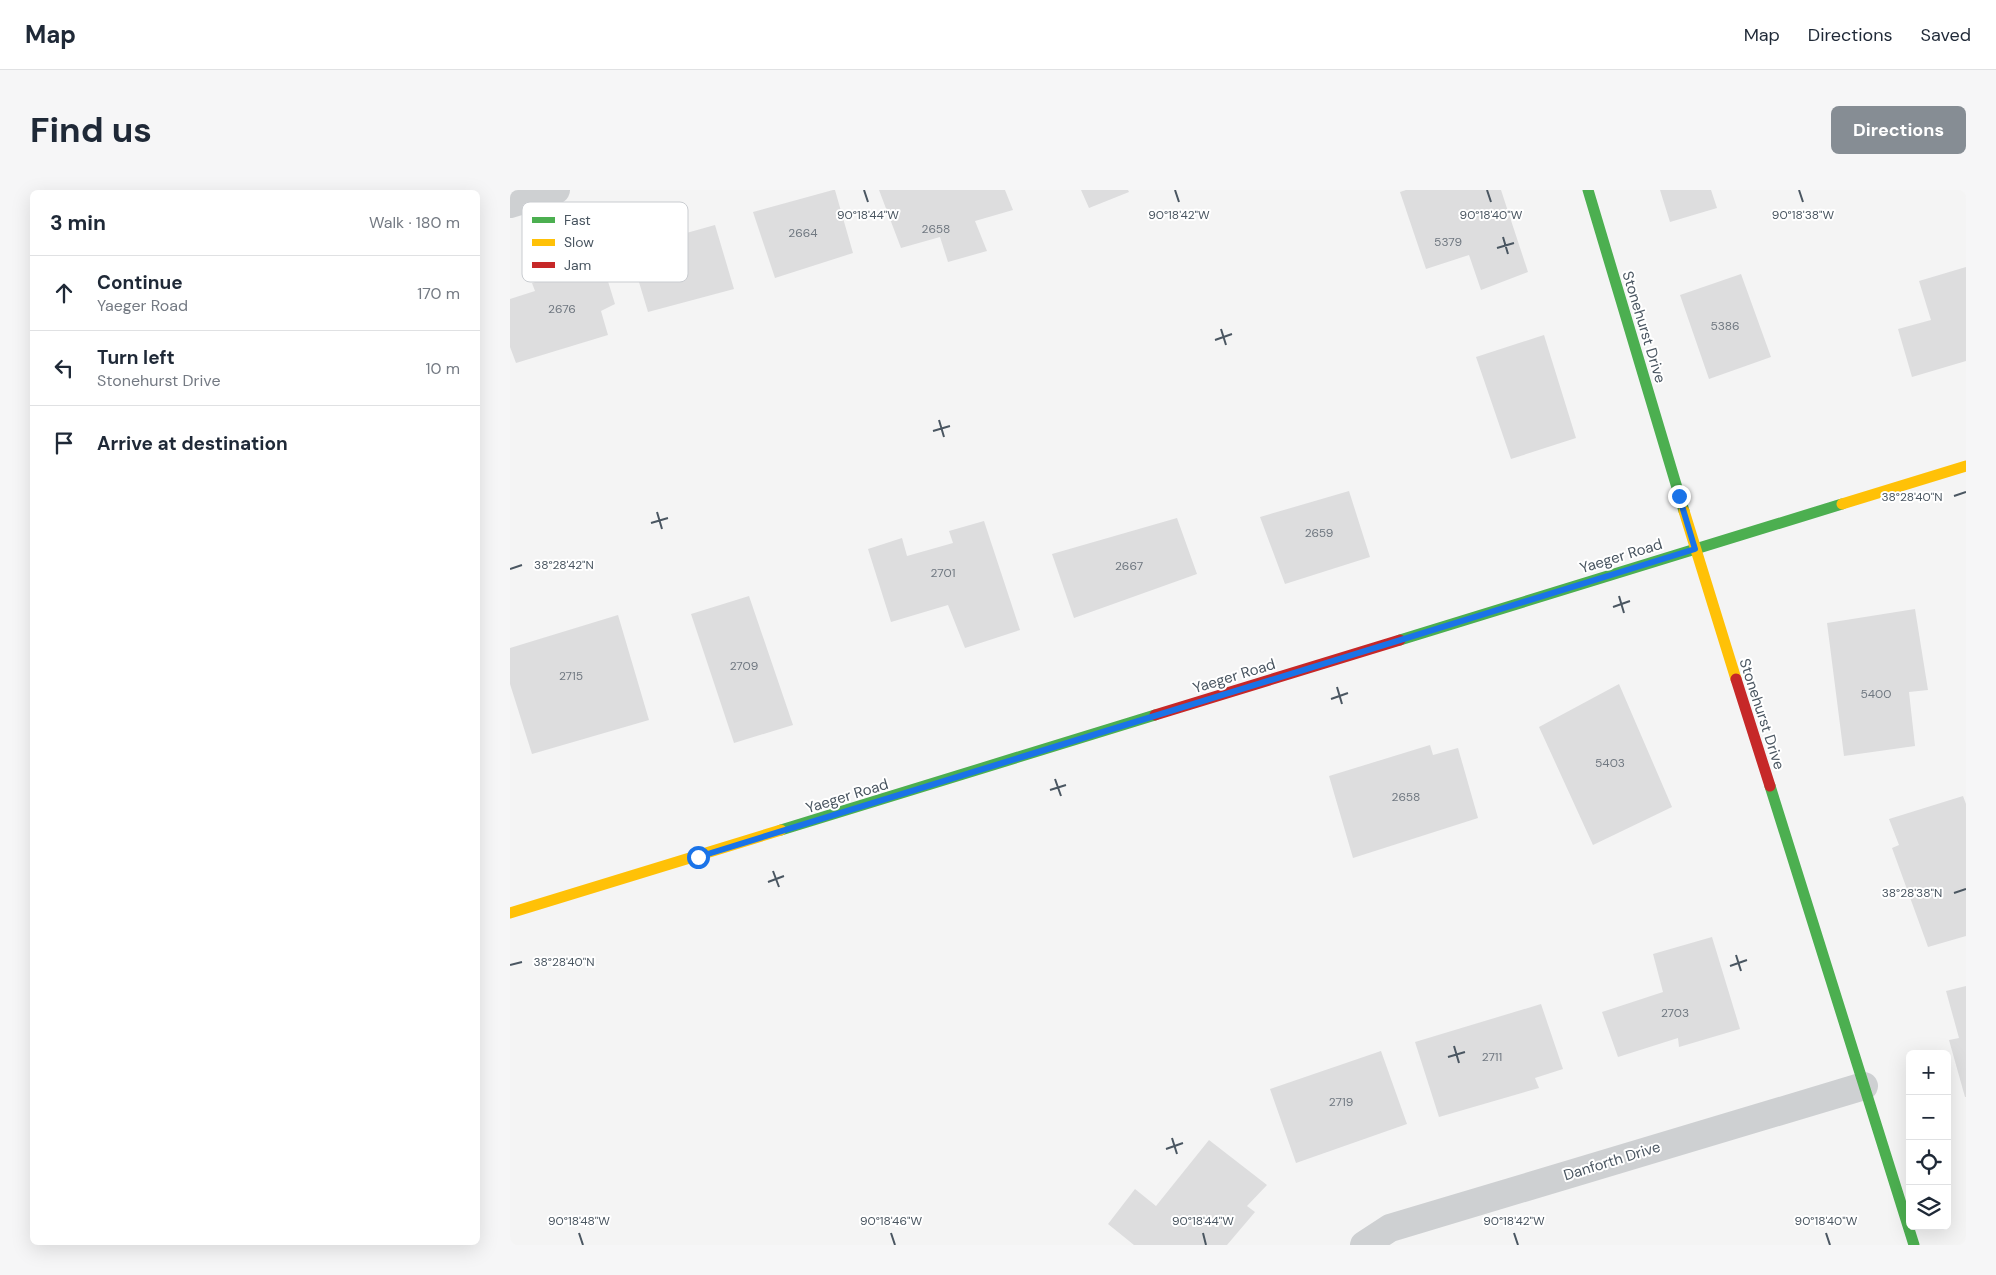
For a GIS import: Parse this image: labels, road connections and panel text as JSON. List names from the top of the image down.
{
  "streets": {
    "street": ["Stonehurst Drive", "Yaeger Road", "Danforth Drive"]
  },
  "crossings": [
    ["Stonehurst Drive", "Yaeger Road"],
    ["Stonehurst Drive", "Danforth Drive"]
  ],
  "house_numbers": [
    "2658",
    "2664",
    "5379",
    "2676",
    "5386",
    "2659",
    "2667",
    "2701",
    "2709",
    "2715",
    "5400",
    "5403",
    "2658",
    "2703",
    "2711",
    "2719"
  ],
  "legend": ["Fast", "Slow", "Jam"],
  "page": {
    "header": "Map",
    "nav": ["Map", "Directions", "Saved"],
    "buttons": "Directions",
    "title": "Find us",
    "heading": ["3 min", "Walk · 180 m"],
    "list": [
      ["Continue", "Yaeger Road", "170 m"],
      ["Turn left", "Stonehurst Drive", "10 m"],
      "Arrive at destination"
    ],
    "map_buttons": ["+", "−"]
  },
  "coordinates": [
    "90°18'44\"W",
    "90°18'42\"W",
    "90°18'40\"W",
    "90°18'38\"W",
    "38°28'40\"N",
    "38°28'42\"N",
    "38°28'38\"N",
    "90°18'48\"W",
    "90°18'46\"W"
  ]
}
